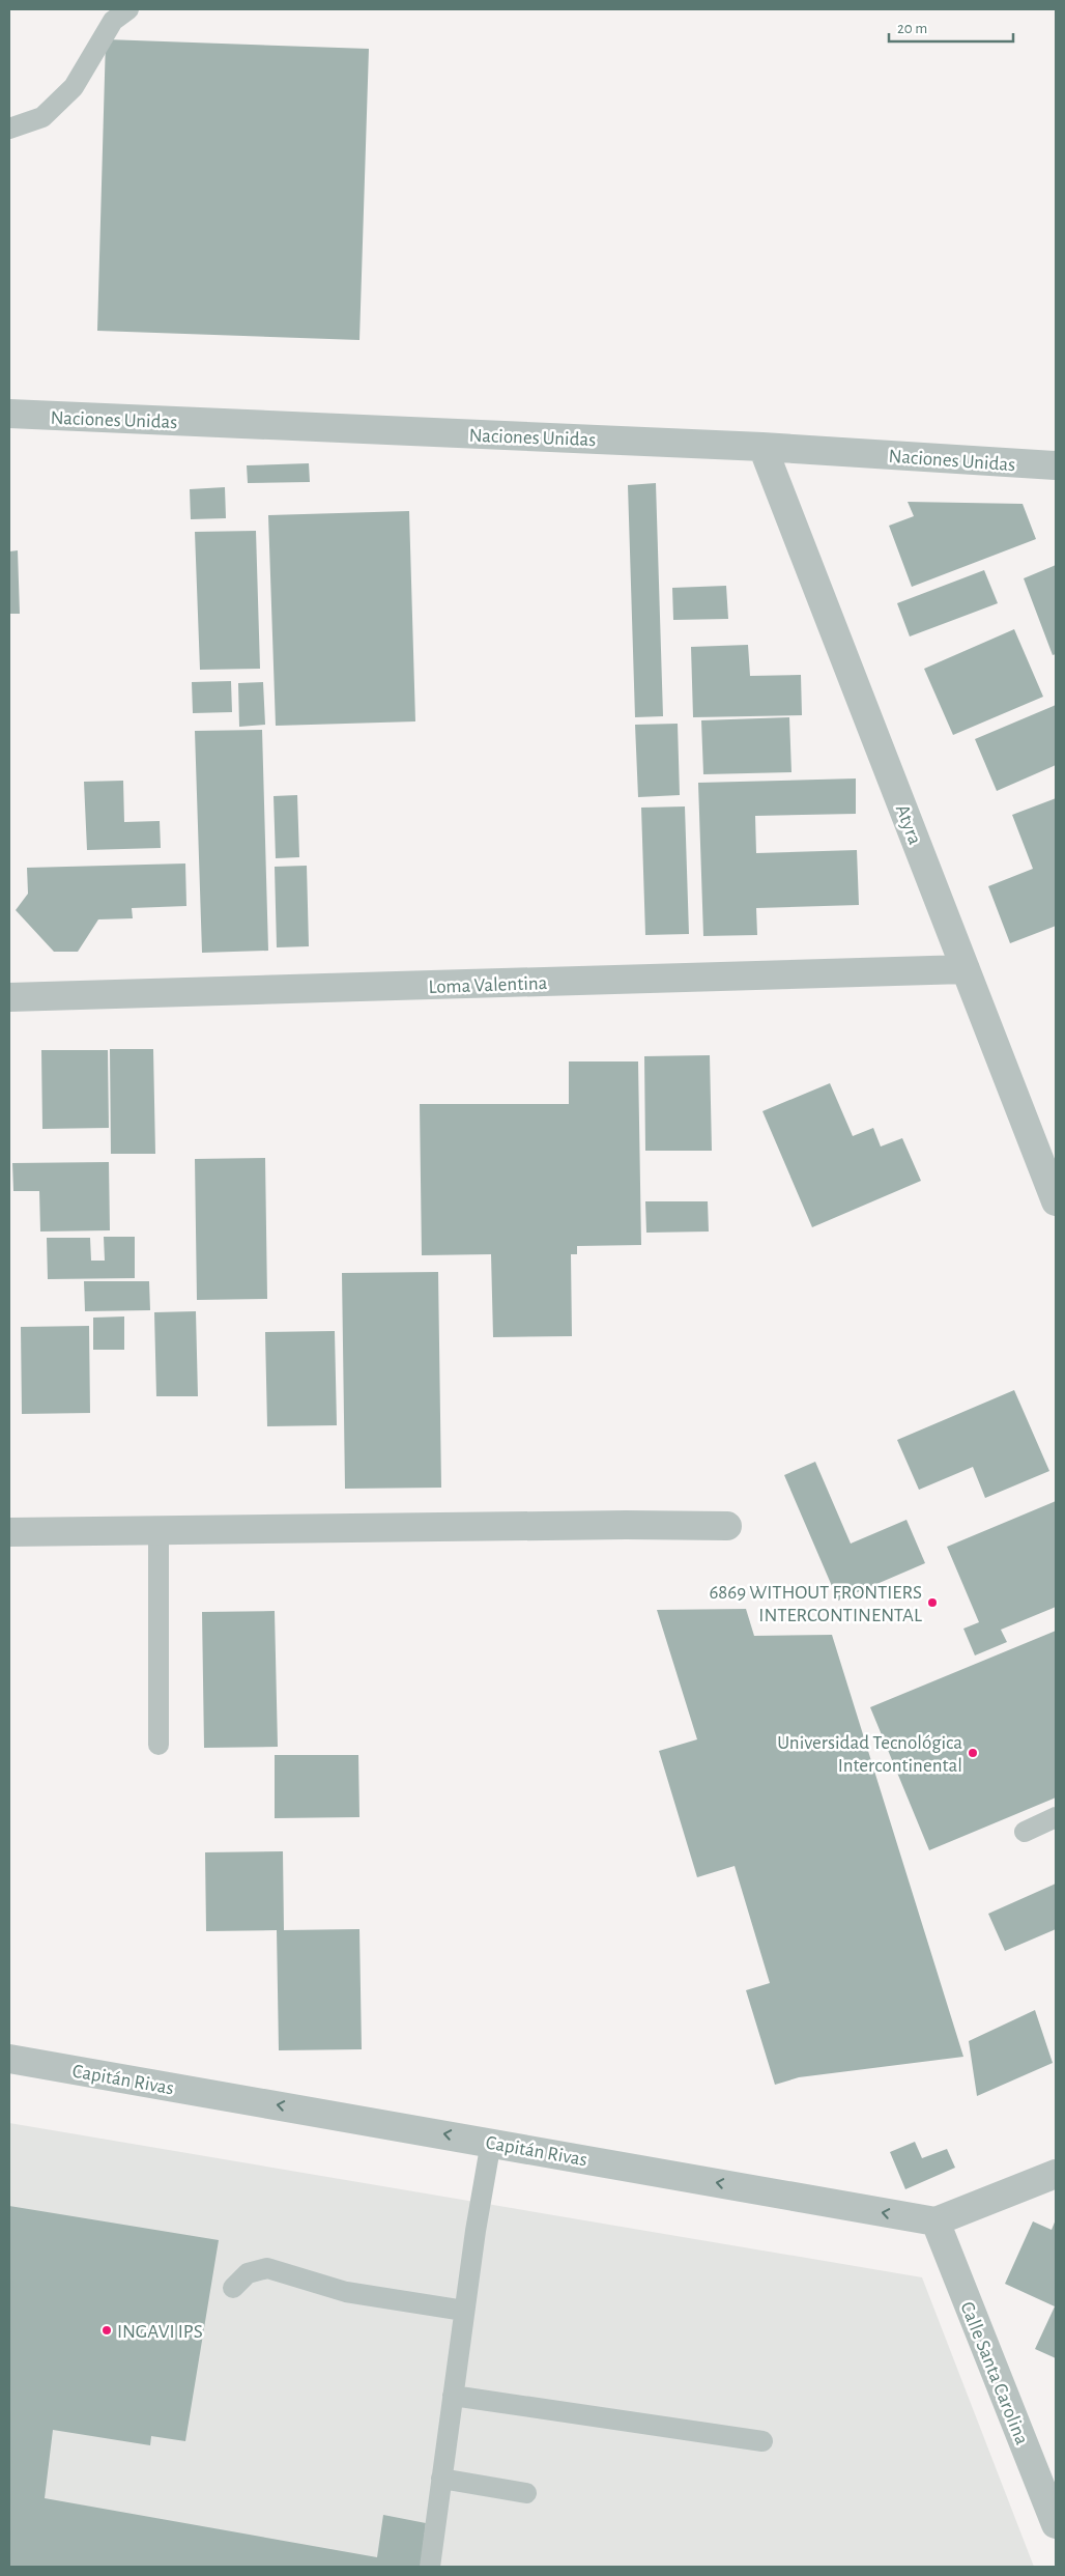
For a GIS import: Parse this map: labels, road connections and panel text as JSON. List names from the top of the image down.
{
  "streets": {
    "street": [
      "Naciones Unidas",
      "Atyra",
      "Loma Valentina",
      "Capitán Rivas",
      "Calle Santa Carolina"
    ]
  },
  "crossings": [
    ["Naciones Unidas", "Atyra"],
    ["Atyra", "Loma Valentina"],
    ["Capitán Rivas", "Calle Santa Carolina"]
  ],
  "one_way": ["Capitán Rivas"],
  "places": ["6869 WITHOUT FRONTIERS INTERCONTINENTAL", "Universidad Tecnológica Intercontinental", "INGAVI IPS"],
  "scale_bar": "20 m"
}
